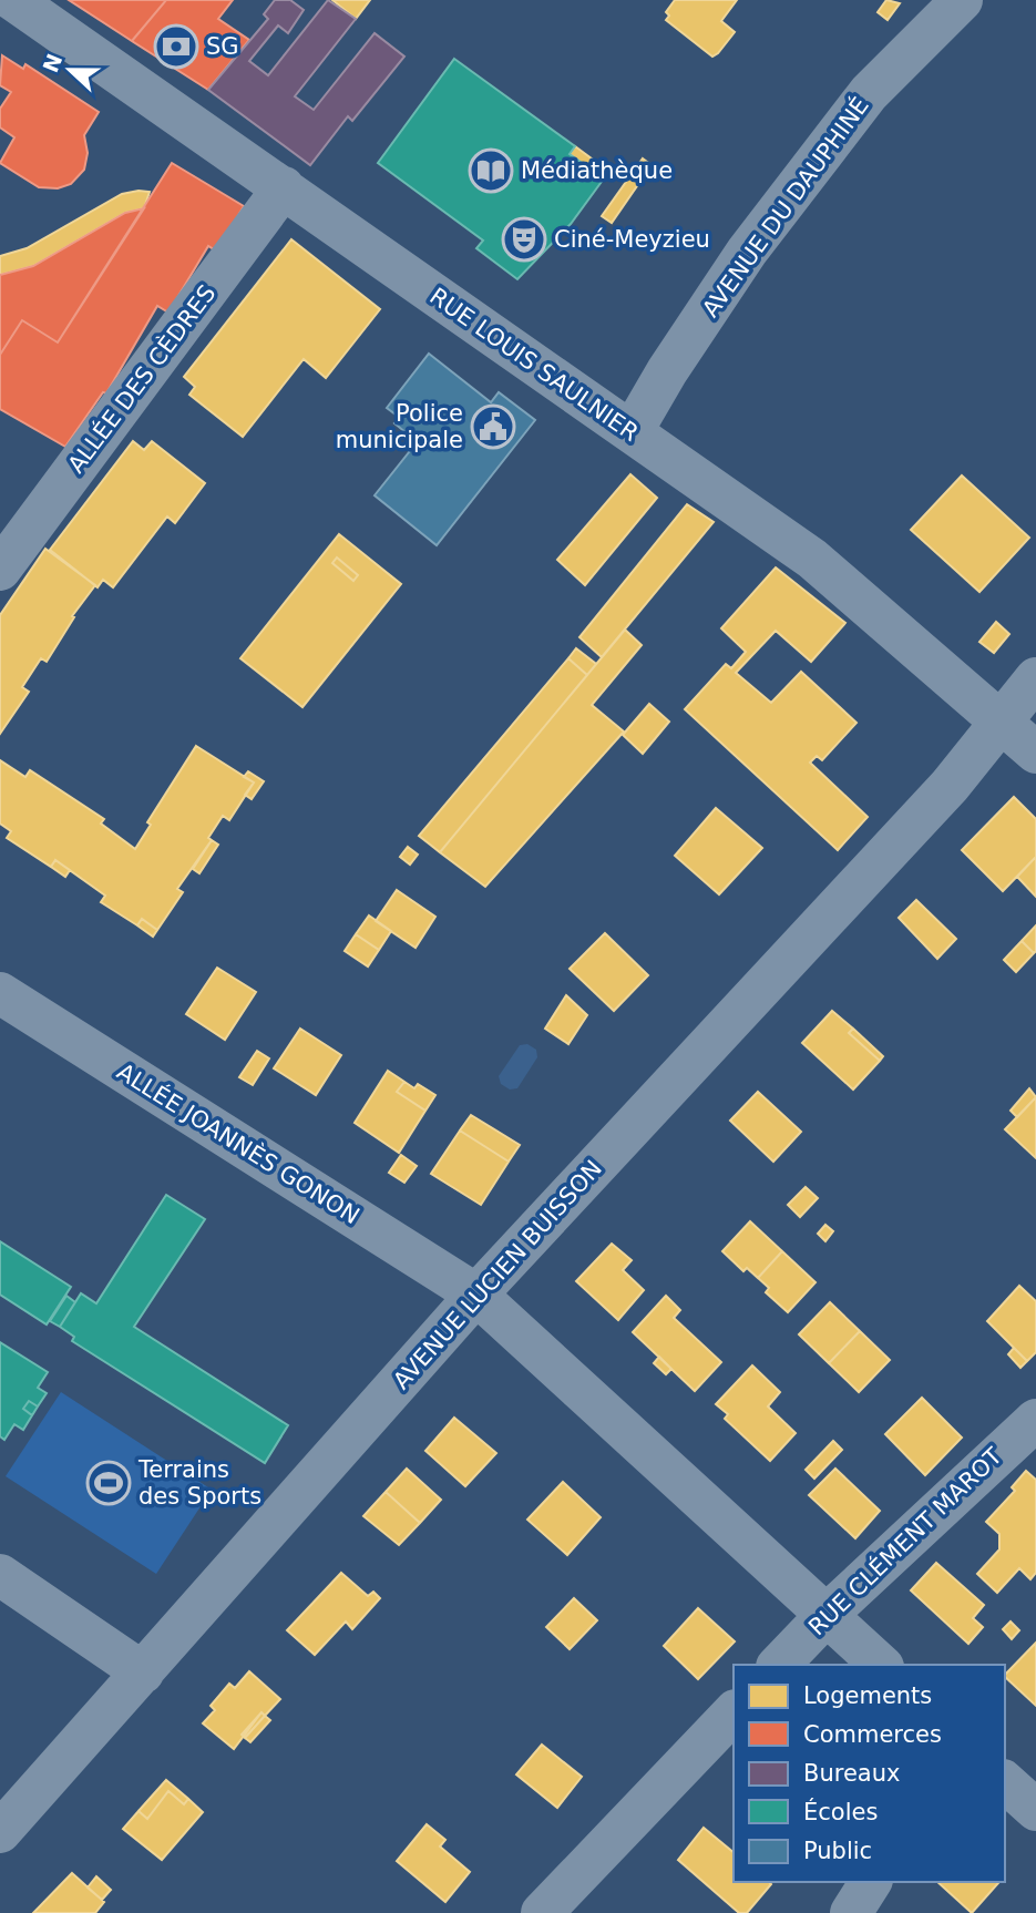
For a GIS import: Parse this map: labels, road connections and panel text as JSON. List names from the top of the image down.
{
  "streets": {
    "street": [
      "AVENUE DU DAUPHINÉ",
      "RUE LOUIS SAULNIER",
      "ALLÉE DES CÈDRES",
      "ALLÉE JOANNÈS GONON",
      "AVENUE LUCIEN BUISSON",
      "RUE CLÉMENT MAROT"
    ]
  },
  "crossings": [
    ["AVENUE DU DAUPHINÉ", "RUE LOUIS SAULNIER"],
    ["RUE LOUIS SAULNIER", "ALLÉE DES CÈDRES"],
    ["RUE LOUIS SAULNIER", "AVENUE LUCIEN BUISSON"],
    ["ALLÉE JOANNÈS GONON", "AVENUE LUCIEN BUISSON"],
    ["ALLÉE JOANNÈS GONON", "RUE CLÉMENT MAROT"]
  ],
  "places": {
    "bank": ["SG"],
    "library": ["Médiathèque"],
    "theatre": ["Ciné-Meyzieu"],
    "public building": ["Police municipale"],
    "sports": ["Terrains des Sports"]
  },
  "legend": [
    "Logements",
    "Commerces",
    "Bureaux",
    "Écoles",
    "Public"
  ],
  "north": "left"
}
